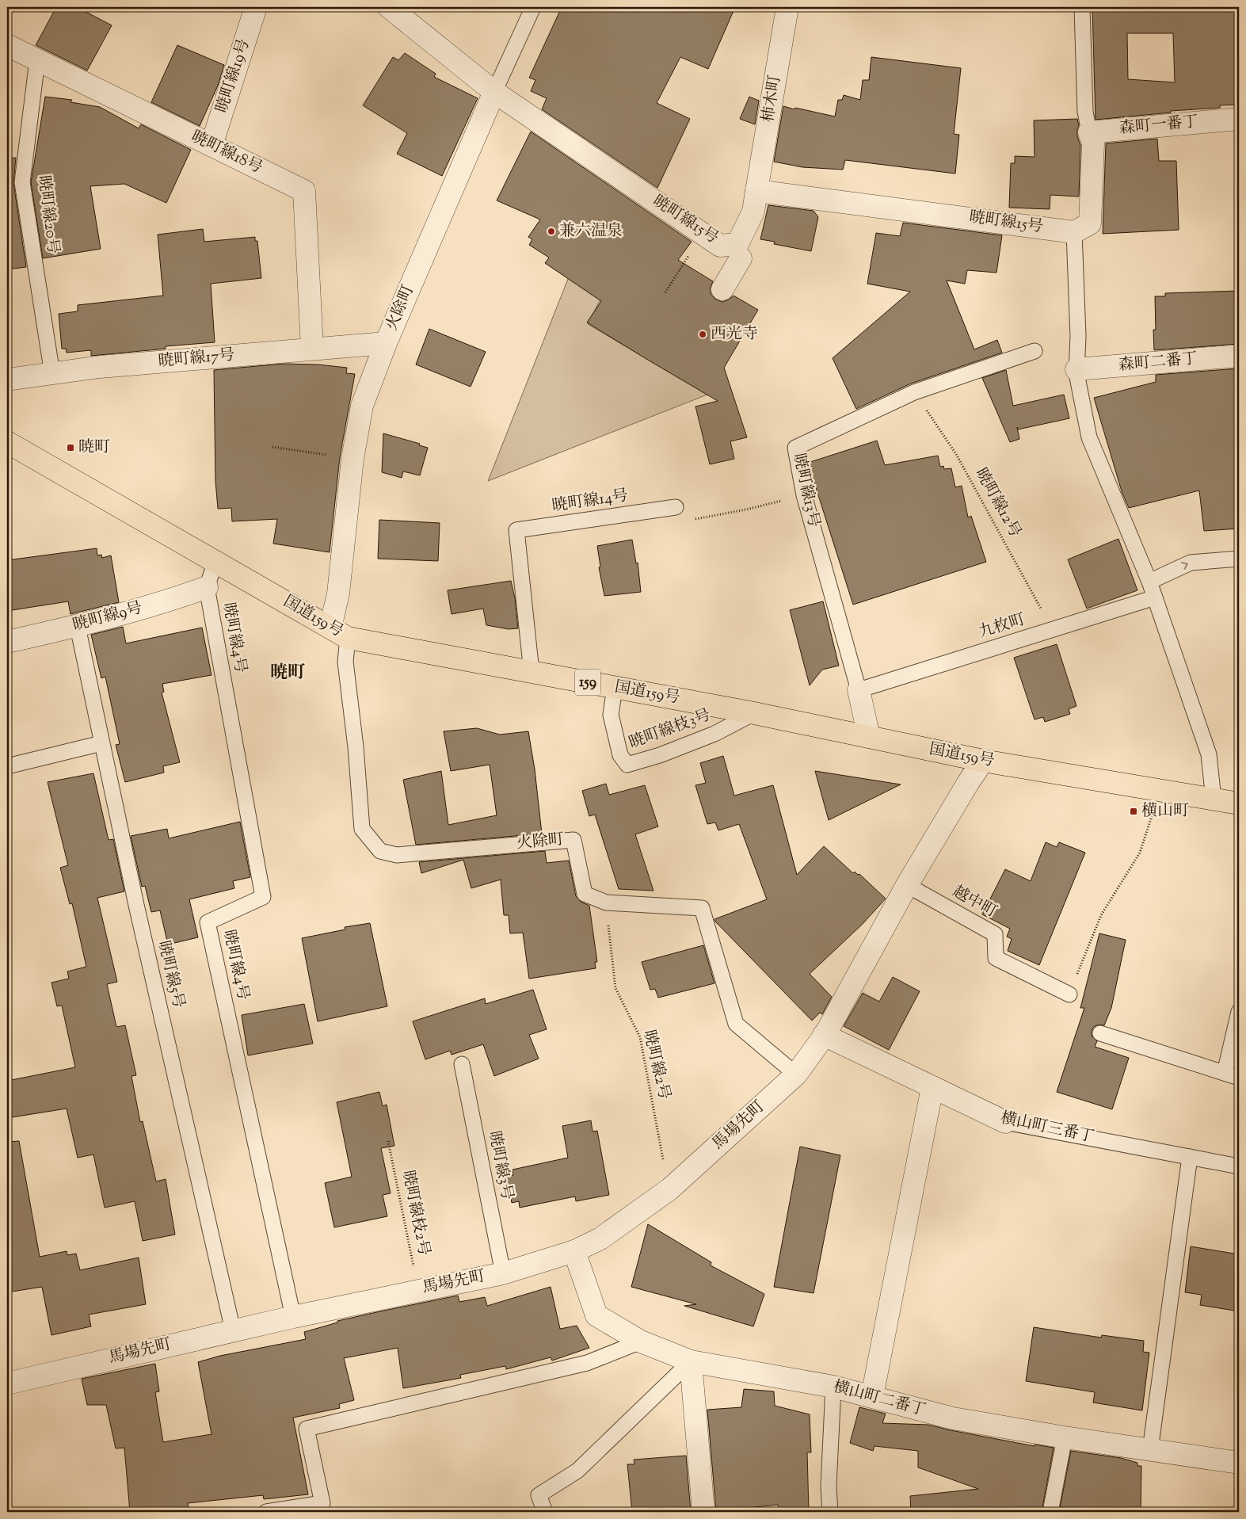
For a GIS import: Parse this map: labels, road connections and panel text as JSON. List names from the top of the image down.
{
  "streets": {
    "highway": ["国道159号", "159"],
    "street": [
      "暁町線19号",
      "柿木町",
      "森町一番丁",
      "暁町線18号",
      "暁町線15号",
      "火除町",
      "暁町線17号",
      "森町二番丁",
      "暁町線13号",
      "暁町線9号",
      "馬場先町",
      "横山町三番丁",
      "横山町二番丁"
    ],
    "lane": [
      "暁町線20号",
      "暁町線14号",
      "九枚町",
      "暁町線4号",
      "暁町線枝3号",
      "越中町",
      "暁町線5号",
      "暁町線3号"
    ],
    "path": ["暁町線12号", "暁町線2号", "暁町線枝2号"]
  },
  "crossings": [
    ["暁町線19号", "暁町線18号"],
    ["柿木町", "暁町線15号"],
    ["暁町線18号", "暁町線20号"],
    ["暁町線18号", "暁町線17号"],
    ["暁町線20号", "暁町線17号"],
    ["暁町線15号", "火除町"],
    ["火除町", "暁町線17号"],
    ["火除町", "国道159号"],
    ["火除町", "暁町線2号"],
    ["火除町", "馬場先町"],
    ["暁町線13号", "暁町線12号"],
    ["暁町線13号", "国道159号"],
    ["暁町線13号", "九枚町"],
    ["暁町線14号", "国道159号"],
    ["暁町線12号", "九枚町"],
    ["暁町線9号", "暁町線4号"],
    ["暁町線9号", "暁町線5号"],
    ["国道159号", "暁町線4号"],
    ["国道159号", "暁町線枝3号"],
    ["国道159号", "馬場先町"],
    ["暁町線4号", "馬場先町"],
    ["越中町", "馬場先町"],
    ["暁町線5号", "馬場先町"],
    ["暁町線2号", "馬場先町"],
    ["馬場先町", "横山町三番丁"],
    ["馬場先町", "暁町線3号"],
    ["馬場先町", "暁町線枝2号"],
    ["馬場先町", "横山町二番丁"]
  ],
  "districts": ["暁町"],
  "places": {
    "other": ["兼六温泉", "西光寺"],
    "transit": ["暁町", "横山町"]
  }
}
